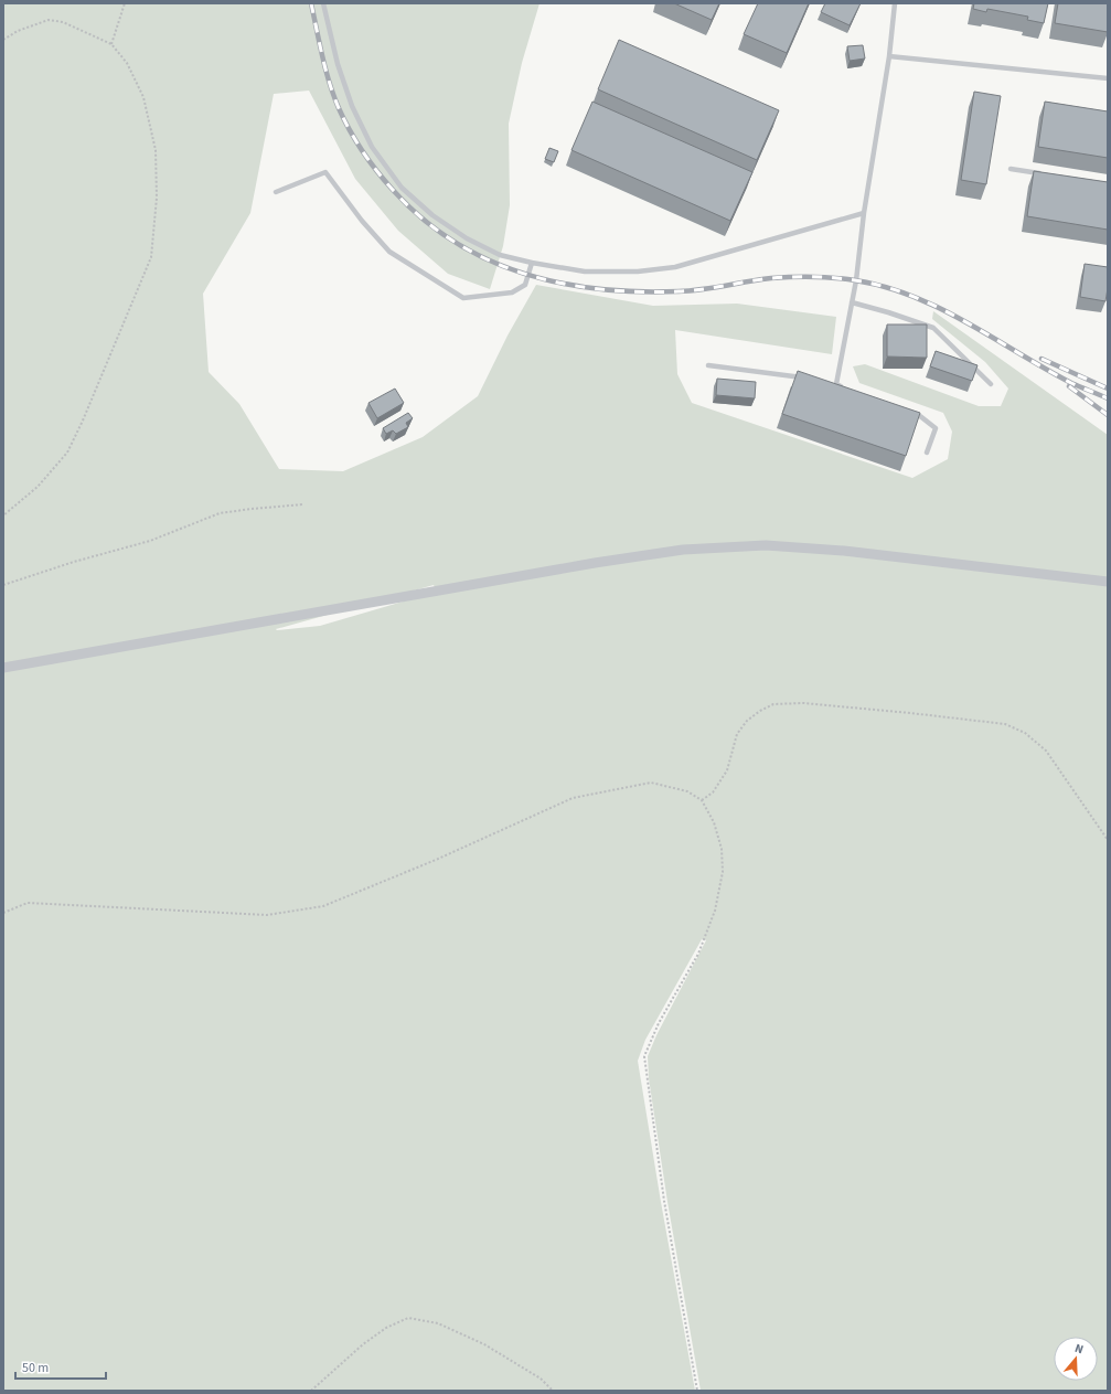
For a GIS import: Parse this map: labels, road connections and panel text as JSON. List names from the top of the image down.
{
  "scale_bar": "50 m",
  "north": "top"
}
